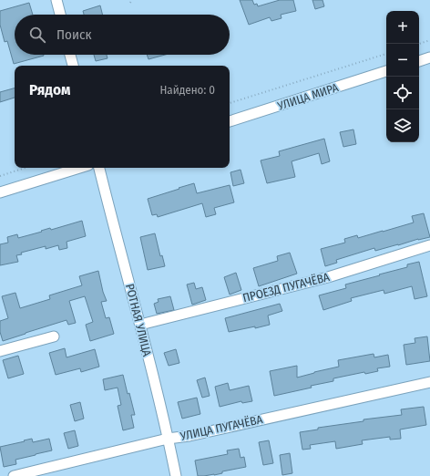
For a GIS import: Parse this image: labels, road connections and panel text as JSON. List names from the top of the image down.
{
  "streets": {
    "street": [
      "УЛИЦА МИРА",
      "ПРОЕЗД ПУГАЧЁВА",
      "РОТНАЯ УЛИЦА",
      "УЛИЦА ПУГАЧЁВА"
    ]
  },
  "crossings": [
    ["ПРОЕЗД ПУГАЧЁВА", "РОТНАЯ УЛИЦА"],
    ["РОТНАЯ УЛИЦА", "УЛИЦА ПУГАЧЁВА"]
  ],
  "page": {
    "map_buttons": ["+", "−"],
    "search": "Поиск",
    "heading": ["Рядом", "Найдено: 0"]
  }
}
